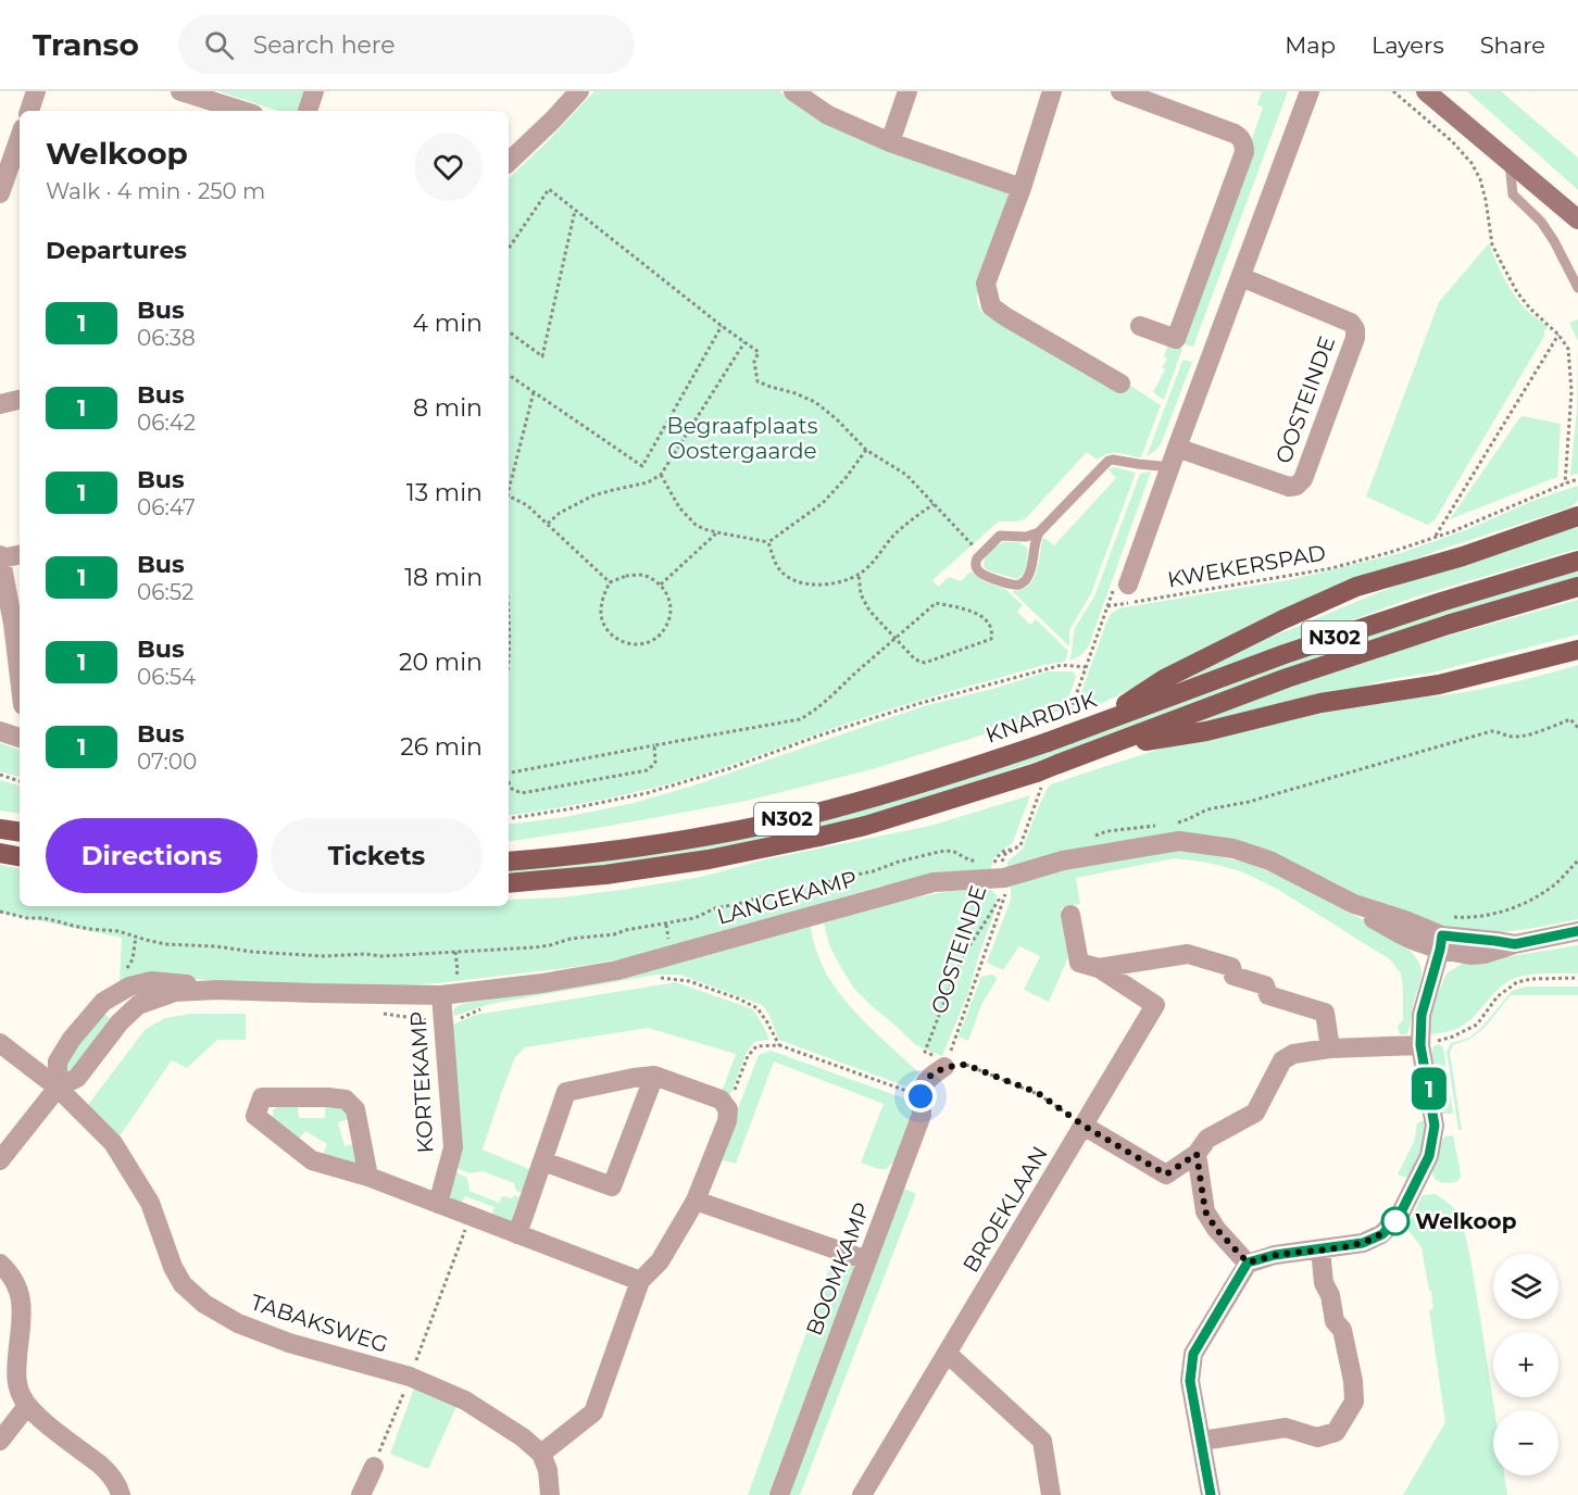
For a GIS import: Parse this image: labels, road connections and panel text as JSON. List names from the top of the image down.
{
  "streets": {
    "main road": ["N302", "KNARDIJK"],
    "street": [
      "OOSTEINDE",
      "LANGEKAMP",
      "KORTEKAMP",
      "BROEKLAAN",
      "BOOMKAMP",
      "TABAKSWEG"
    ],
    "path": ["KWEKERSPAD"]
  },
  "crossings": [
    ["OOSTEINDE", "LANGEKAMP"],
    ["OOSTEINDE", "BOOMKAMP"],
    ["LANGEKAMP", "KORTEKAMP"],
    ["LANGEKAMP", "TABAKSWEG"]
  ],
  "parks": ["Begraafplaats Oostergaarde"],
  "places": ["Welkoop"],
  "lines": ["bus line 1"],
  "page": {
    "header": "Transo",
    "search": "Search here",
    "nav": ["Map", "Layers", "Share"],
    "on_map": "1",
    "heading": [
      ["Welkoop", "Walk · 4 min · 250 m"],
      "Departures"
    ],
    "list": [
      {
        "mark": "1",
        "name": "Bus",
        "note": "06:38",
        "value": "4 min"
      },
      {
        "mark": "1",
        "name": "Bus",
        "note": "06:42",
        "value": "8 min"
      },
      {
        "mark": "1",
        "name": "Bus",
        "note": "06:47",
        "value": "13 min"
      },
      {
        "mark": "1",
        "name": "Bus",
        "note": "06:52",
        "value": "18 min"
      },
      {
        "mark": "1",
        "name": "Bus",
        "note": "06:54",
        "value": "20 min"
      },
      {
        "mark": "1",
        "name": "Bus",
        "note": "07:00",
        "value": "26 min"
      }
    ],
    "buttons": ["Directions", "Tickets"],
    "map_buttons": ["+", "−"]
  }
}
